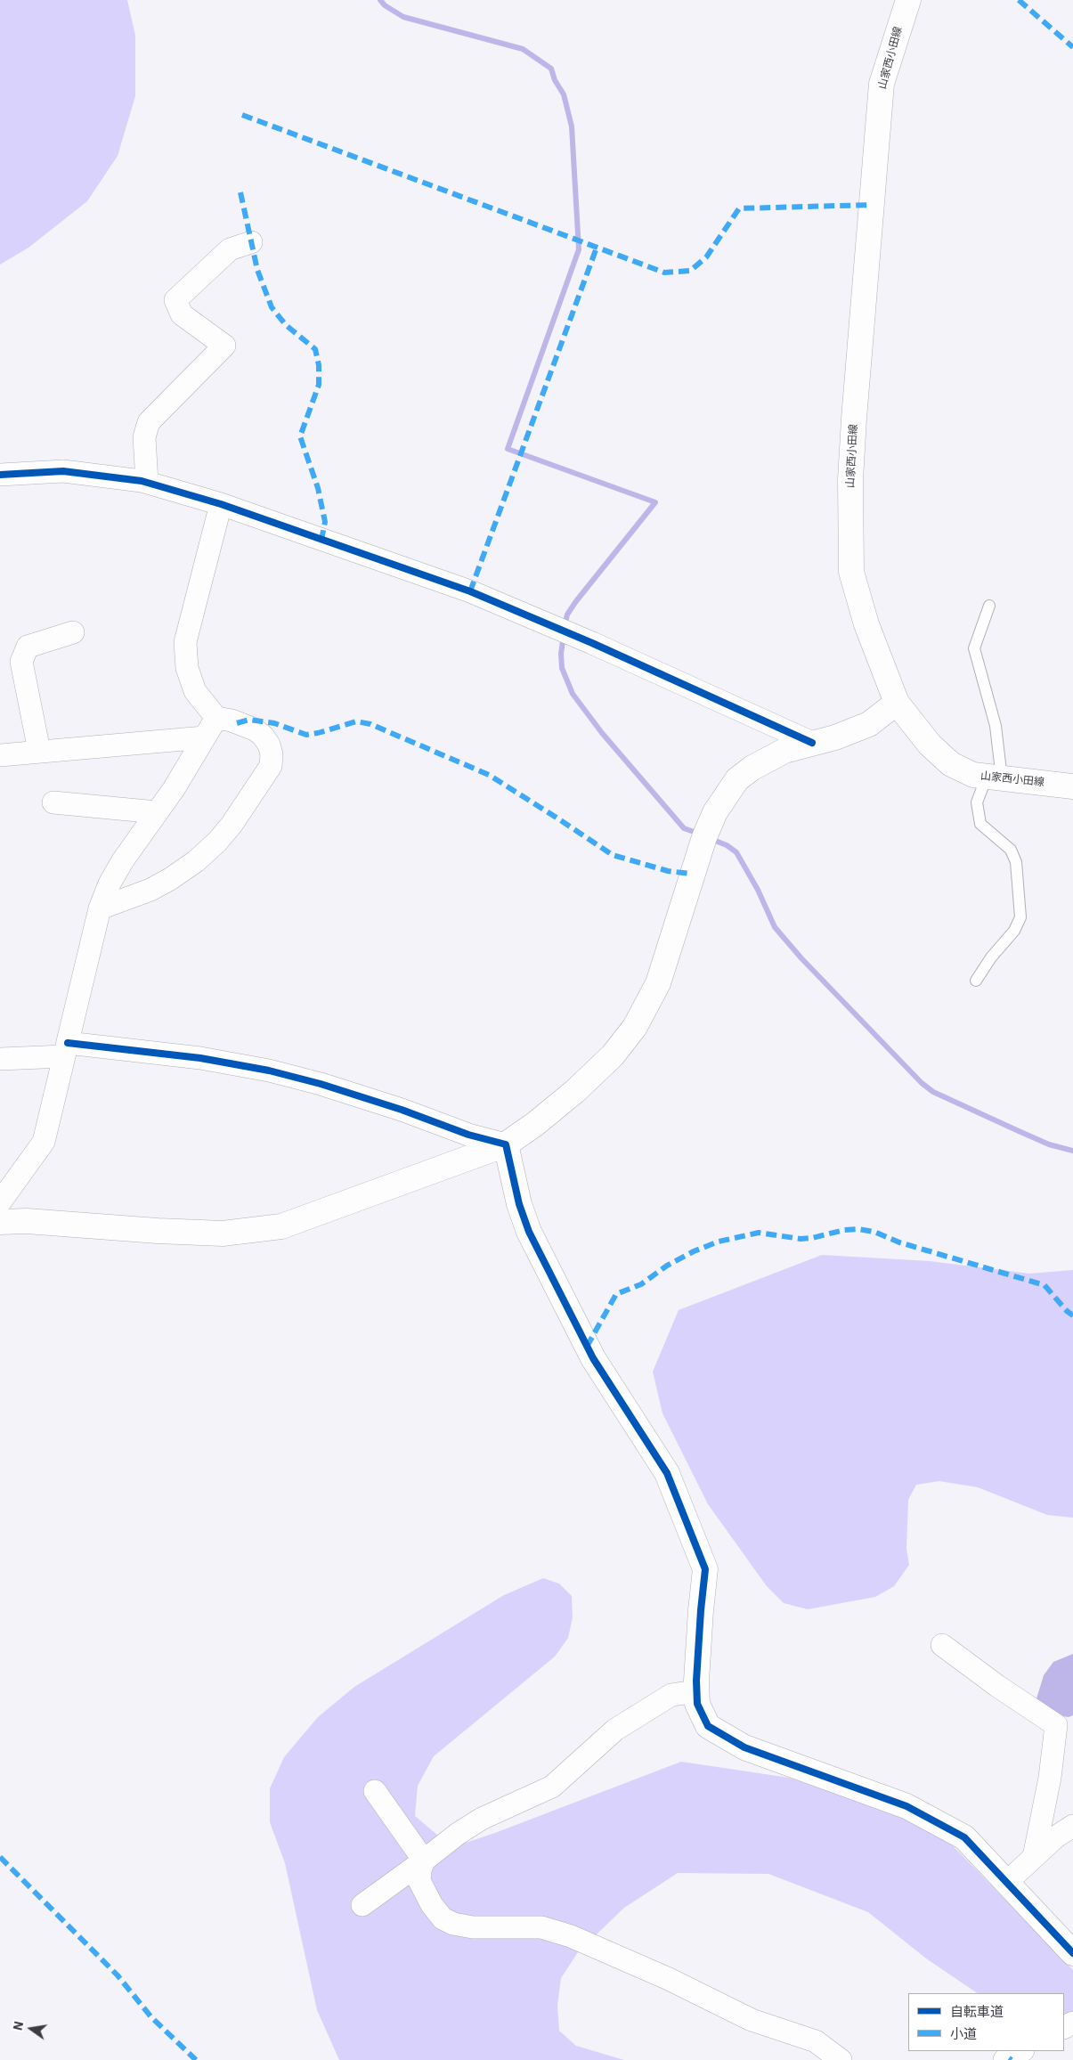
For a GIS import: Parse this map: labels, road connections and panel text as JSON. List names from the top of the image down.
{
  "streets": {
    "street": ["山家西小田線"]
  },
  "legend": ["自転車道", "小道"],
  "north": "left"
}
